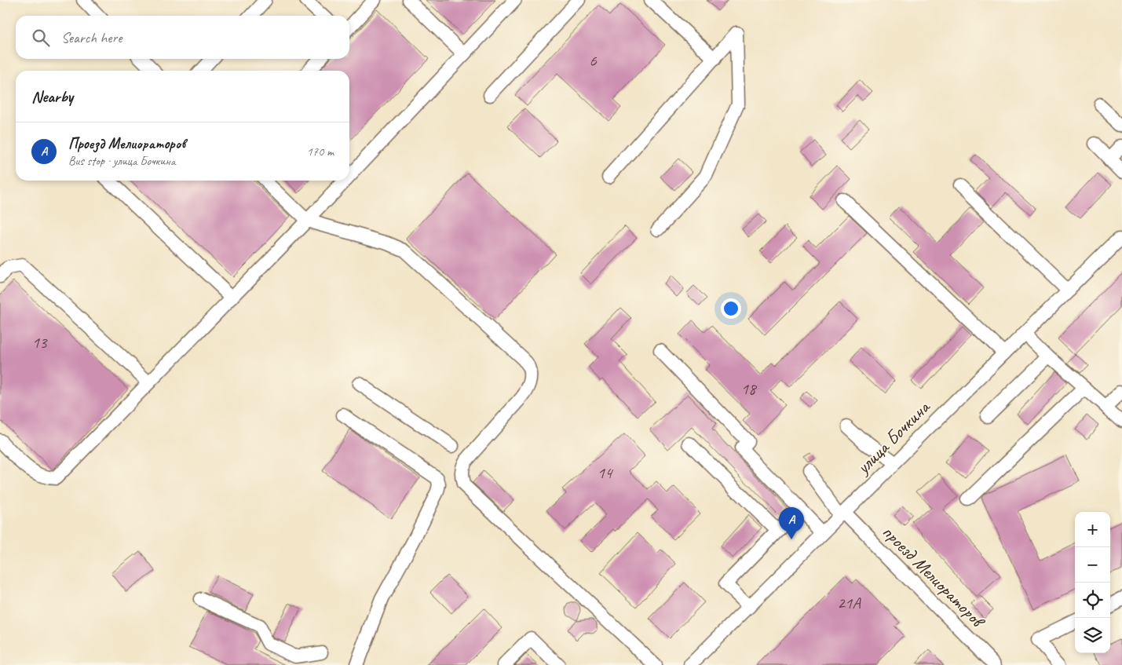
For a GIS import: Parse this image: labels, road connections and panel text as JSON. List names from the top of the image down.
{
  "streets": {
    "street": ["улица Бочкина", "проезд Мелиораторов"]
  },
  "crossings": [
    ["улица Бочкина", "проезд Мелиораторов"]
  ],
  "house_numbers": [
    "6",
    "13",
    "18",
    "14",
    "21А"
  ],
  "page": {
    "search": "Search here",
    "heading": "Nearby",
    "list": [
      {
        "mark": "A",
        "name": "Проезд Мелиораторов",
        "note": "Bus stop · улица Бочкина",
        "value": "170 m"
      }
    ],
    "pins": "A",
    "map_buttons": ["+", "−"]
  }
}
